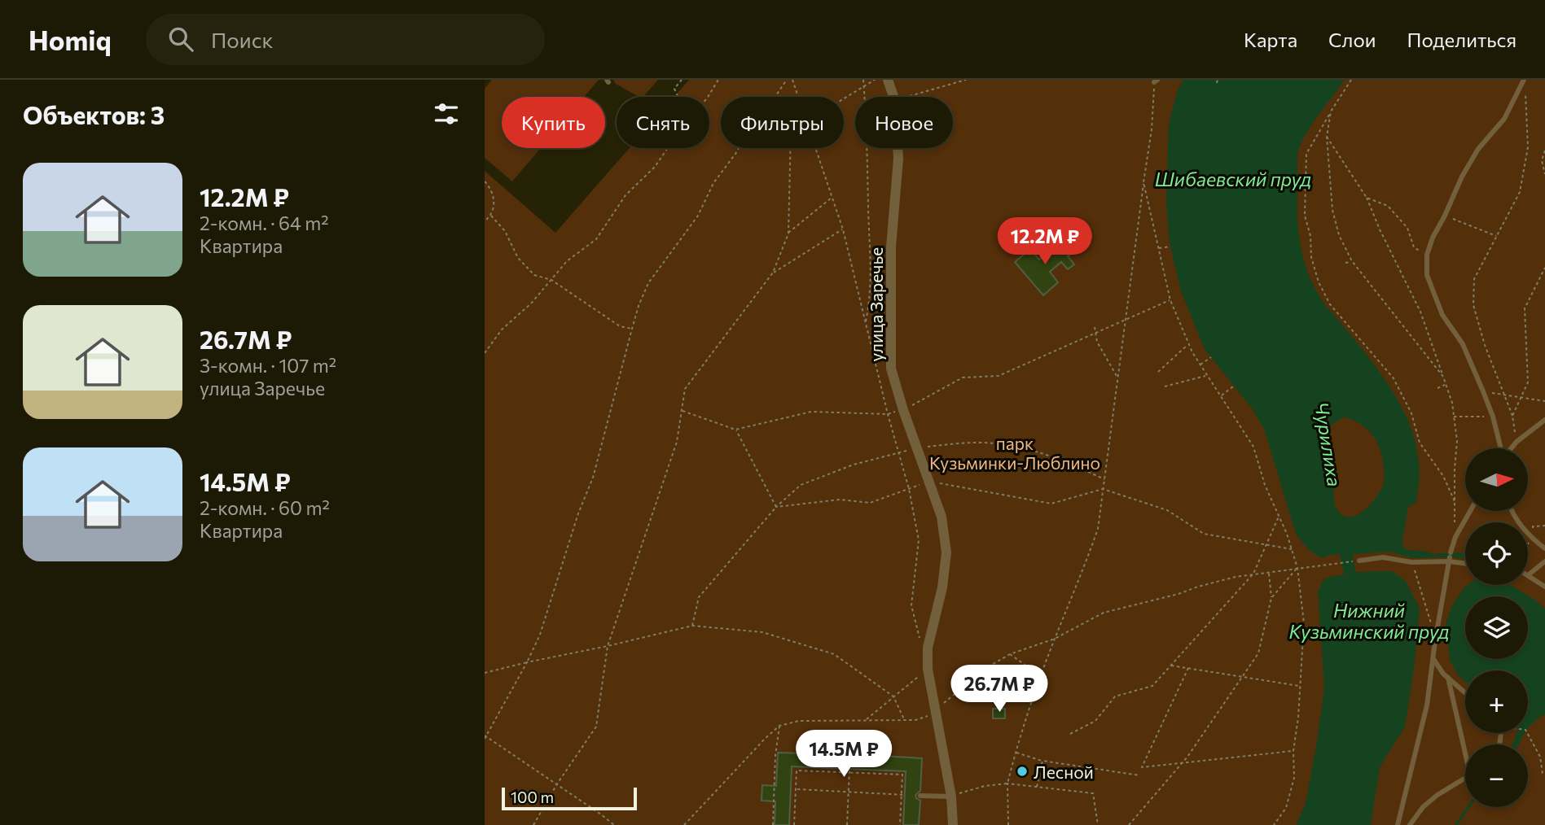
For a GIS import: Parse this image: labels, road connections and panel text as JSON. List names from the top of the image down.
{
  "streets": {
    "street": ["улица Заречье"]
  },
  "water": ["Шибаевский пруд", "Чурилиха", "Нижний Кузьминский пруд"],
  "parks": ["парк Кузьминки-Люблино"],
  "places": ["Лесной"],
  "scale_bar": "100 m",
  "north": "right",
  "page": {
    "header": "Homiq",
    "search": "Поиск",
    "nav": ["Карта", "Слои", "Поделиться"],
    "heading": "Объектов: 3",
    "chip": [
      "Купить",
      "Снять",
      "Фильтры",
      "Новое"
    ],
    "list": [
      {
        "name": "12.2M ₽",
        "note": "2-комн. · 64 m² · Квартира"
      },
      {
        "name": "26.7M ₽",
        "note": "3-комн. · 107 m² · улица Заречье"
      },
      {
        "name": "14.5M ₽",
        "note": "2-комн. · 60 m² · Квартира"
      }
    ],
    "price": ["12.2M ₽", "26.7M ₽", "14.5M ₽"],
    "map_buttons": ["+", "−"],
    "scale": "100 m"
  }
}
